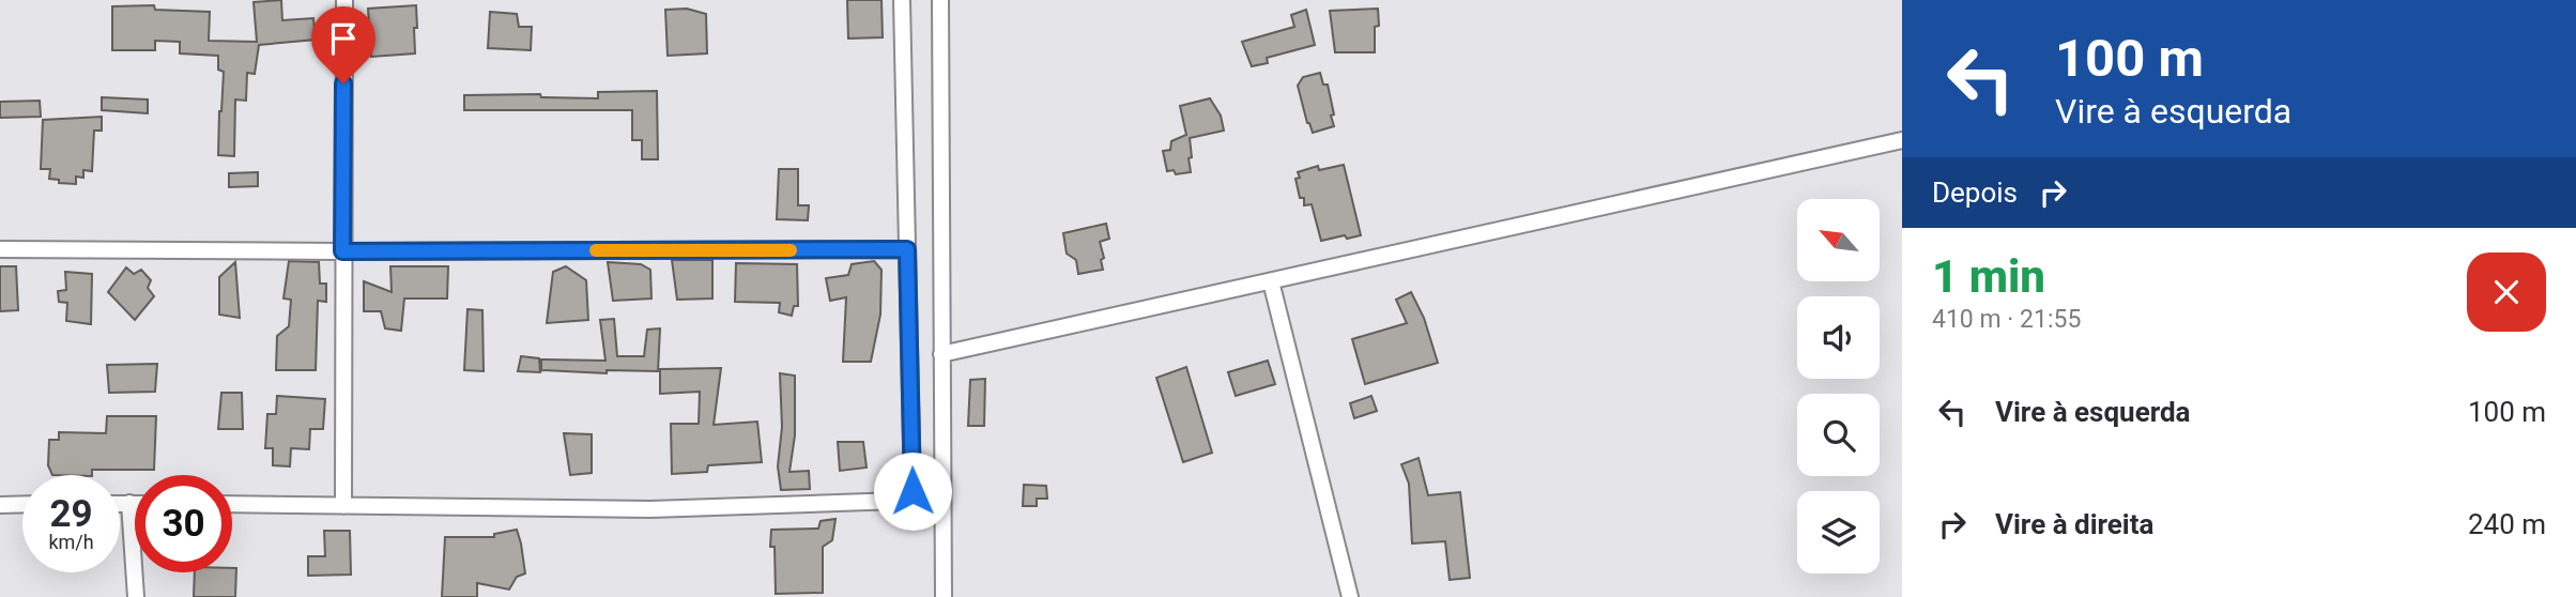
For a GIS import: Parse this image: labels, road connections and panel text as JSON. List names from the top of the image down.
{
  "north": "top left",
  "page": {
    "turn": ["100 m", "Vire à esquerda"],
    "then": "Depois",
    "heading": ["1 min", "410 m · 21:55"],
    "list": [
      {
        "name": "Vire à esquerda",
        "value": "100 m"
      },
      {
        "name": "Vire à direita",
        "value": "240 m"
      }
    ],
    "speed": "29 km/h",
    "limit": "30"
  }
}
